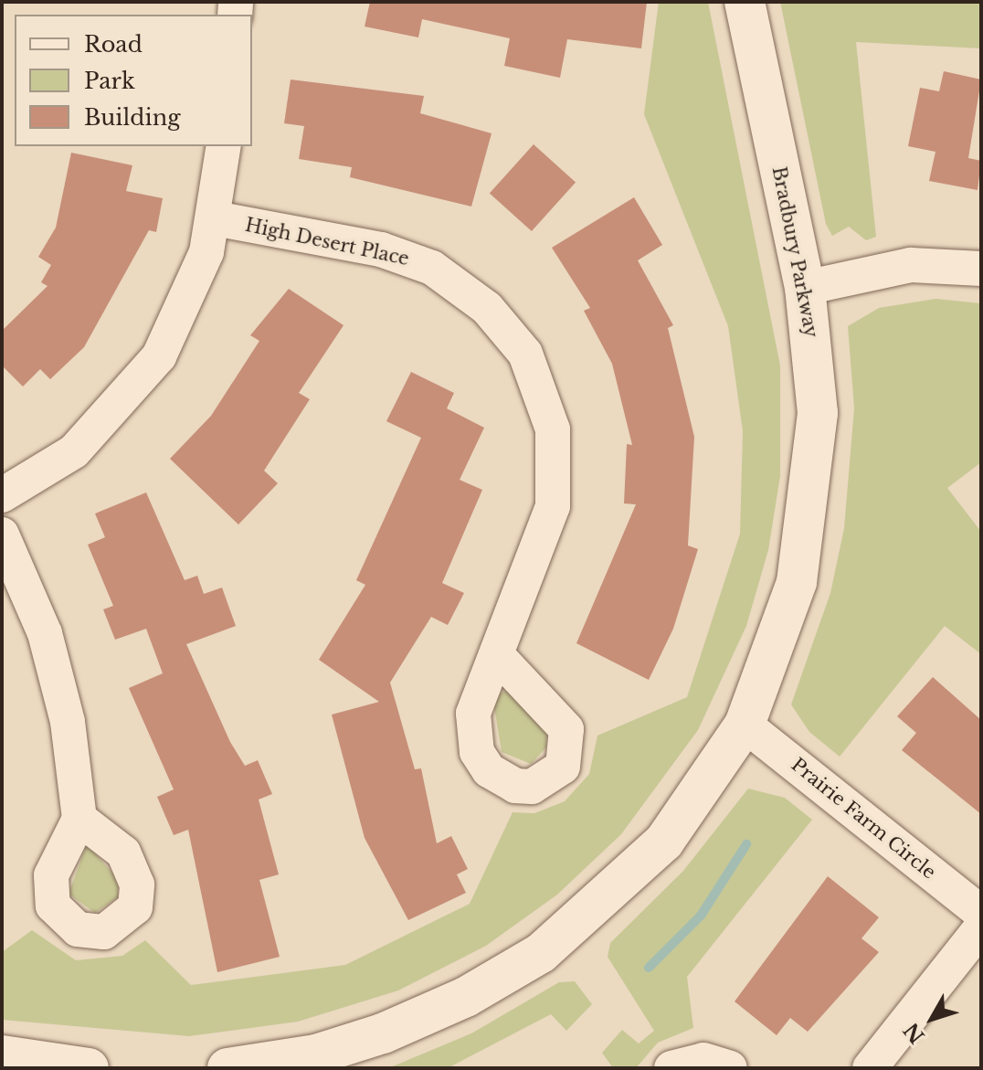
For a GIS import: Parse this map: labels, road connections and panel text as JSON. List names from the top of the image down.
{
  "streets": {
    "street": ["High Desert Place", "Bradbury Parkway", "Prairie Farm Circle"]
  },
  "crossings": [
    ["Bradbury Parkway", "Prairie Farm Circle"]
  ],
  "legend": ["Road", "Park", "Building"],
  "north": "bottom left"
}
